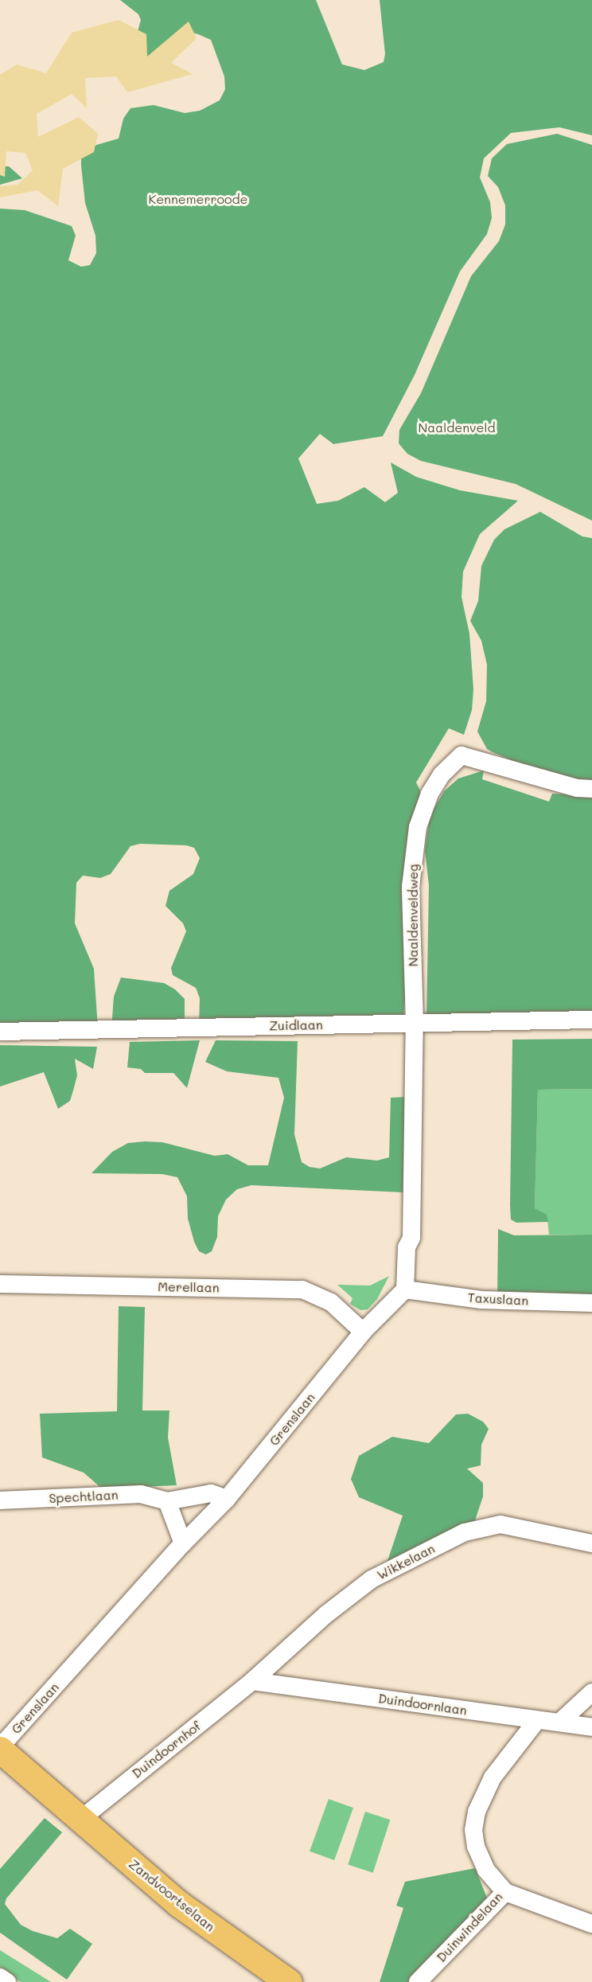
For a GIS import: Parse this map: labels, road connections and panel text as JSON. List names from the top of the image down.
{
  "streets": {
    "main road": ["Zandvoortselaan"],
    "street": [
      "Naaldenveldweg",
      "Zuidlaan",
      "Merellaan",
      "Taxuslaan",
      "Grenslaan",
      "Spechtlaan",
      "Wikkelaan",
      "Duindoornlaan",
      "Duindoornhof",
      "Duinwindelaan"
    ]
  },
  "crossings": [
    ["Naaldenveldweg", "Zuidlaan"],
    ["Merellaan", "Grenslaan"],
    ["Taxuslaan", "Grenslaan"],
    ["Grenslaan", "Spechtlaan"],
    ["Grenslaan", "Zandvoortselaan"],
    ["Wikkelaan", "Duindoornlaan"],
    ["Wikkelaan", "Duindoornhof"],
    ["Duindoornlaan", "Duindoornhof"],
    ["Duindoornlaan", "Duinwindelaan"],
    ["Duindoornhof", "Zandvoortselaan"]
  ],
  "parks": ["Kennemerroode", "Naaldenveld"]
}
